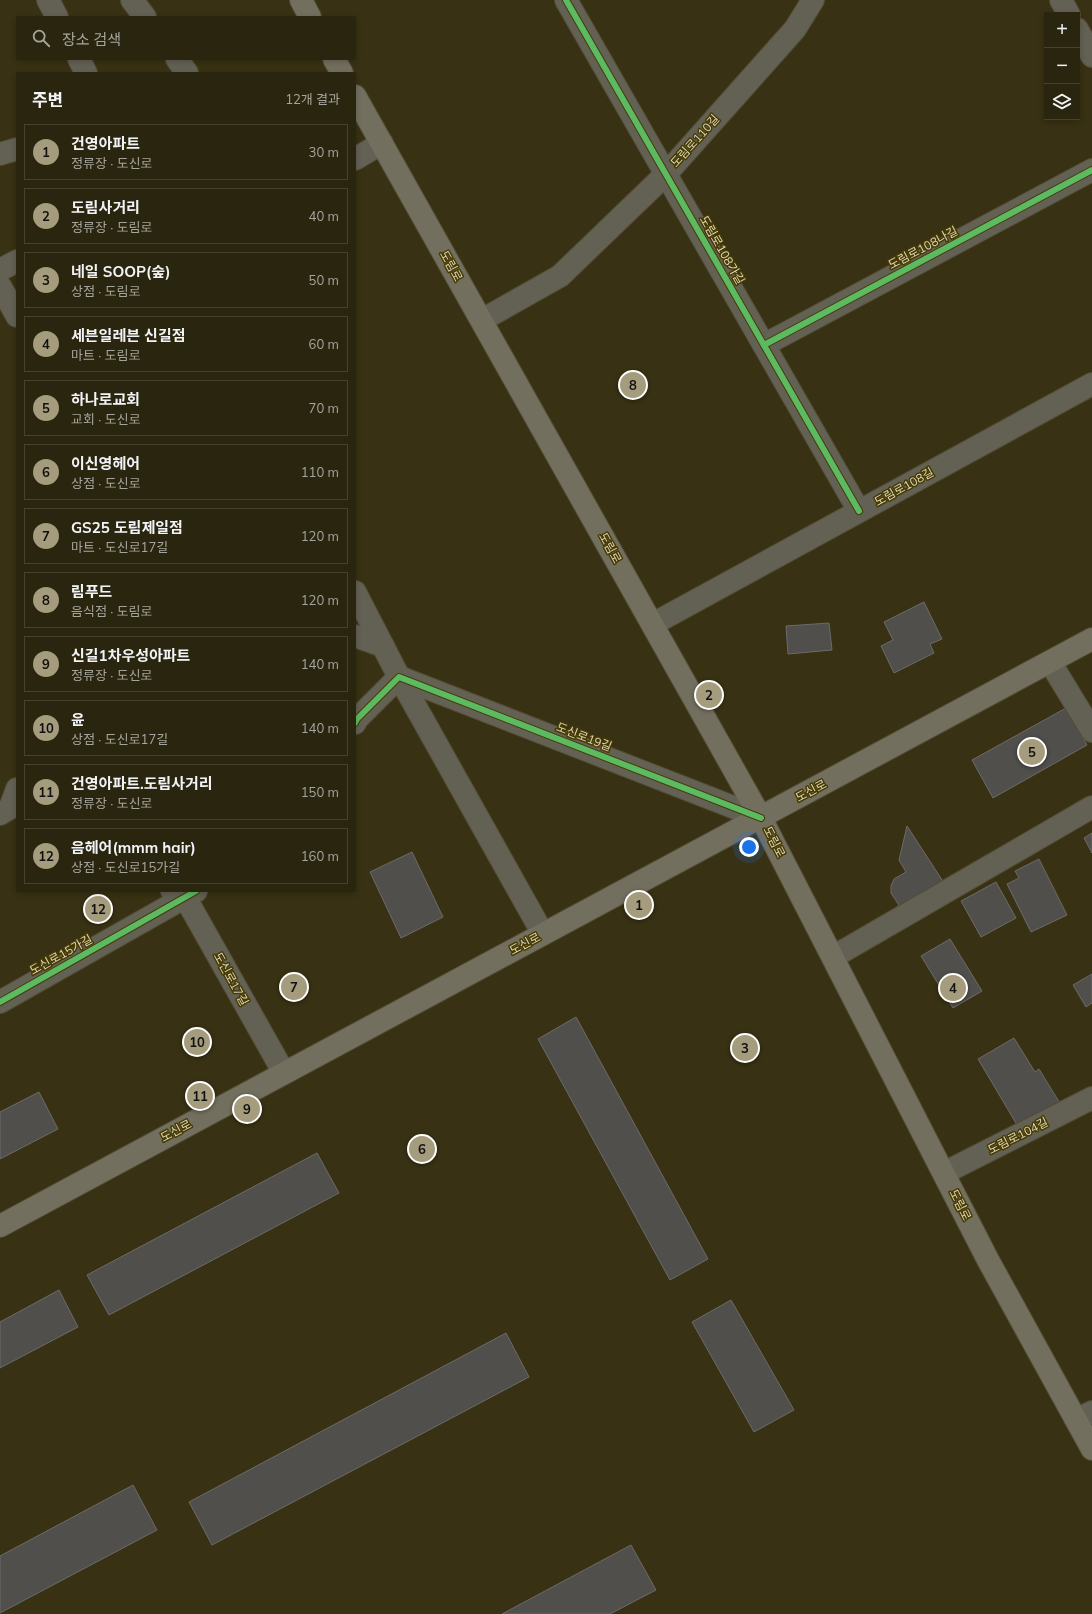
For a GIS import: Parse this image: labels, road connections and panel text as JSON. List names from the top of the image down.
{
  "streets": {
    "main road": ["도림로", "도신로"],
    "street": [
      "도림로110길",
      "도림로108나길",
      "도림로108가길",
      "도림로108길",
      "도신로19길",
      "도신로15가길",
      "도신로17길",
      "도림로104길"
    ]
  },
  "crossings": [
    ["도림로110길", "도림로108가길"],
    ["도림로110길", "도림로"],
    ["도림로108나길", "도림로108가길"],
    ["도림로108가길", "도림로108길"],
    ["도림로", "도림로108길"],
    ["도림로", "도신로19길"],
    ["도림로", "도신로"],
    ["도림로", "도림로104길"],
    ["도신로19길", "도신로"],
    ["도신로", "도신로17길"],
    ["도신로15가길", "도신로17길"]
  ],
  "page": {
    "map_buttons": ["+", "−"],
    "search": "장소 검색",
    "heading": ["주변", "12개 결과"],
    "list": [
      {
        "mark": "1",
        "name": "건영아파트",
        "note": "정류장 · 도신로",
        "value": "30 m"
      },
      {
        "mark": "2",
        "name": "도림사거리",
        "note": "정류장 · 도림로",
        "value": "40 m"
      },
      {
        "mark": "3",
        "name": "네일 SOOP(숲)",
        "note": "상점 · 도림로",
        "value": "50 m"
      },
      {
        "mark": "4",
        "name": "세븐일레븐 신길점",
        "note": "마트 · 도림로",
        "value": "60 m"
      },
      {
        "mark": "5",
        "name": "하나로교회",
        "note": "교회 · 도신로",
        "value": "70 m"
      },
      {
        "mark": "6",
        "name": "이신영헤어",
        "note": "상점 · 도신로",
        "value": "110 m"
      },
      {
        "mark": "7",
        "name": "GS25 도림제일점",
        "note": "마트 · 도신로17길",
        "value": "120 m"
      },
      {
        "mark": "8",
        "name": "림푸드",
        "note": "음식점 · 도림로",
        "value": "120 m"
      },
      {
        "mark": "9",
        "name": "신길1차우성아파트",
        "note": "정류장 · 도신로",
        "value": "140 m"
      },
      {
        "mark": "10",
        "name": "윤",
        "note": "상점 · 도신로17길",
        "value": "140 m"
      },
      {
        "mark": "11",
        "name": "건영아파트.도림사거리",
        "note": "정류장 · 도신로",
        "value": "150 m"
      },
      {
        "mark": "12",
        "name": "음헤어(mmm hair)",
        "note": "상점 · 도신로15가길",
        "value": "160 m"
      }
    ],
    "pins": [
      "8",
      "2",
      "5",
      "1",
      "12",
      "7",
      "4",
      "10",
      "3",
      "11",
      "9",
      "6"
    ]
  }
}
